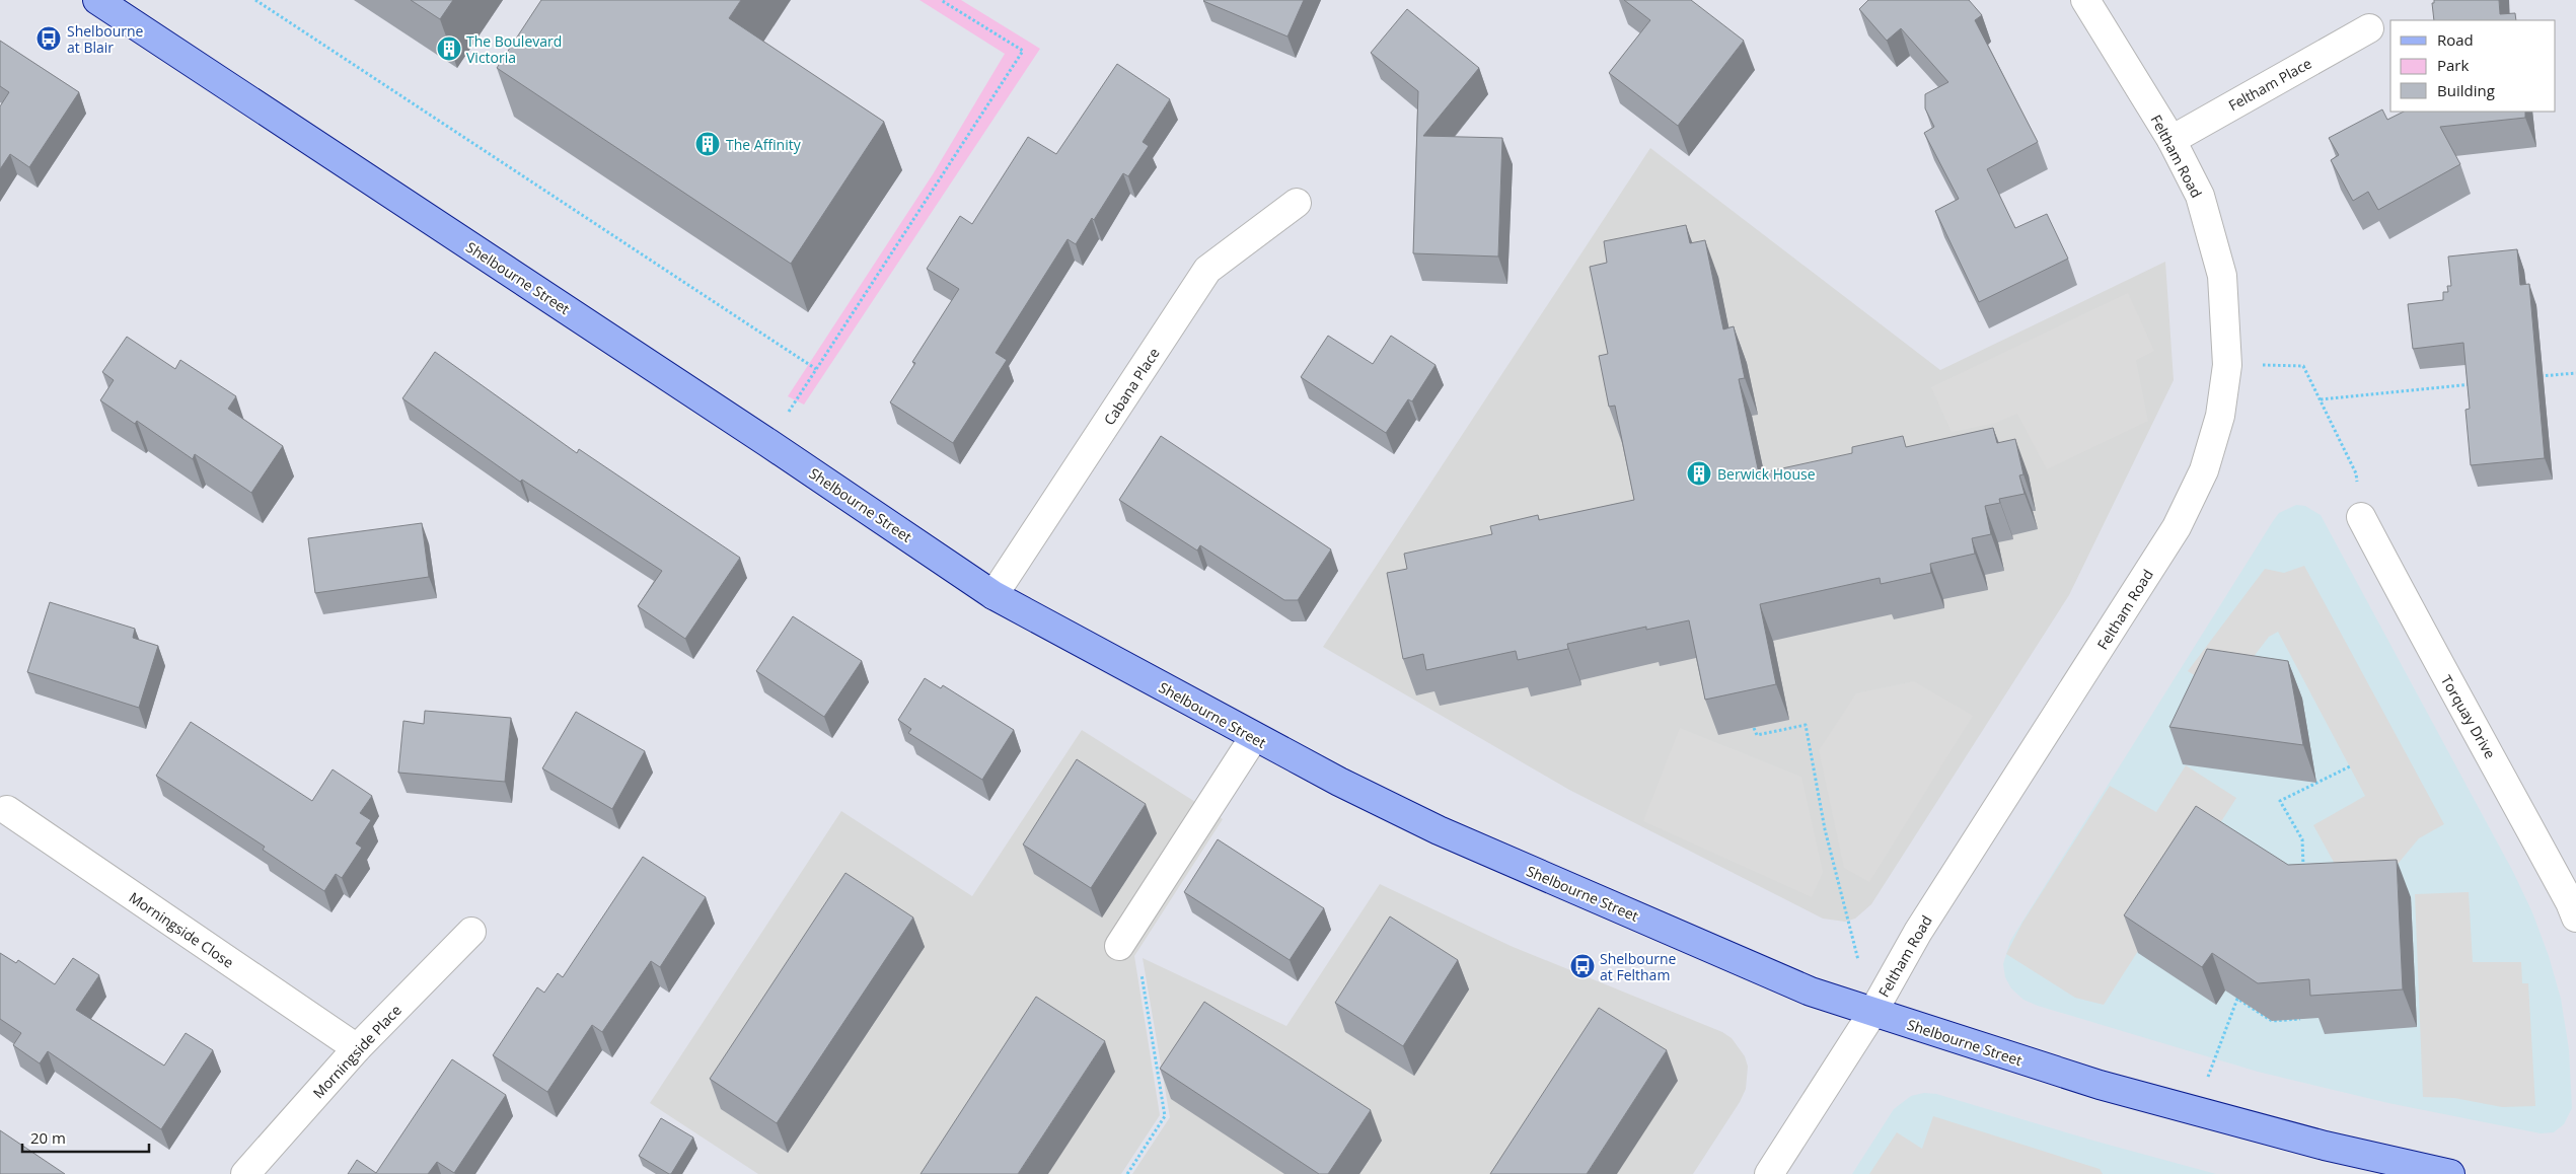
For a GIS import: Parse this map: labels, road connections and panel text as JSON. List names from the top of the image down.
{
  "streets": {
    "main road": ["Shelbourne Street"],
    "street": [
      "Feltham Place",
      "Feltham Road",
      "Cabana Place",
      "Torquay Drive",
      "Morningside Close",
      "Morningside Place"
    ]
  },
  "crossings": [
    ["Feltham Place", "Feltham Road"],
    ["Feltham Road", "Shelbourne Street"],
    ["Shelbourne Street", "Cabana Place"],
    ["Morningside Close", "Morningside Place"]
  ],
  "places": {
    "bus stop": ["Shelbourne at Blair", "Shelbourne at Feltham"],
    "building": ["The Boulevard Victoria", "The Affinity", "Berwick House"]
  },
  "legend": ["Road", "Park", "Building"],
  "scale_bar": "20 m"
}
